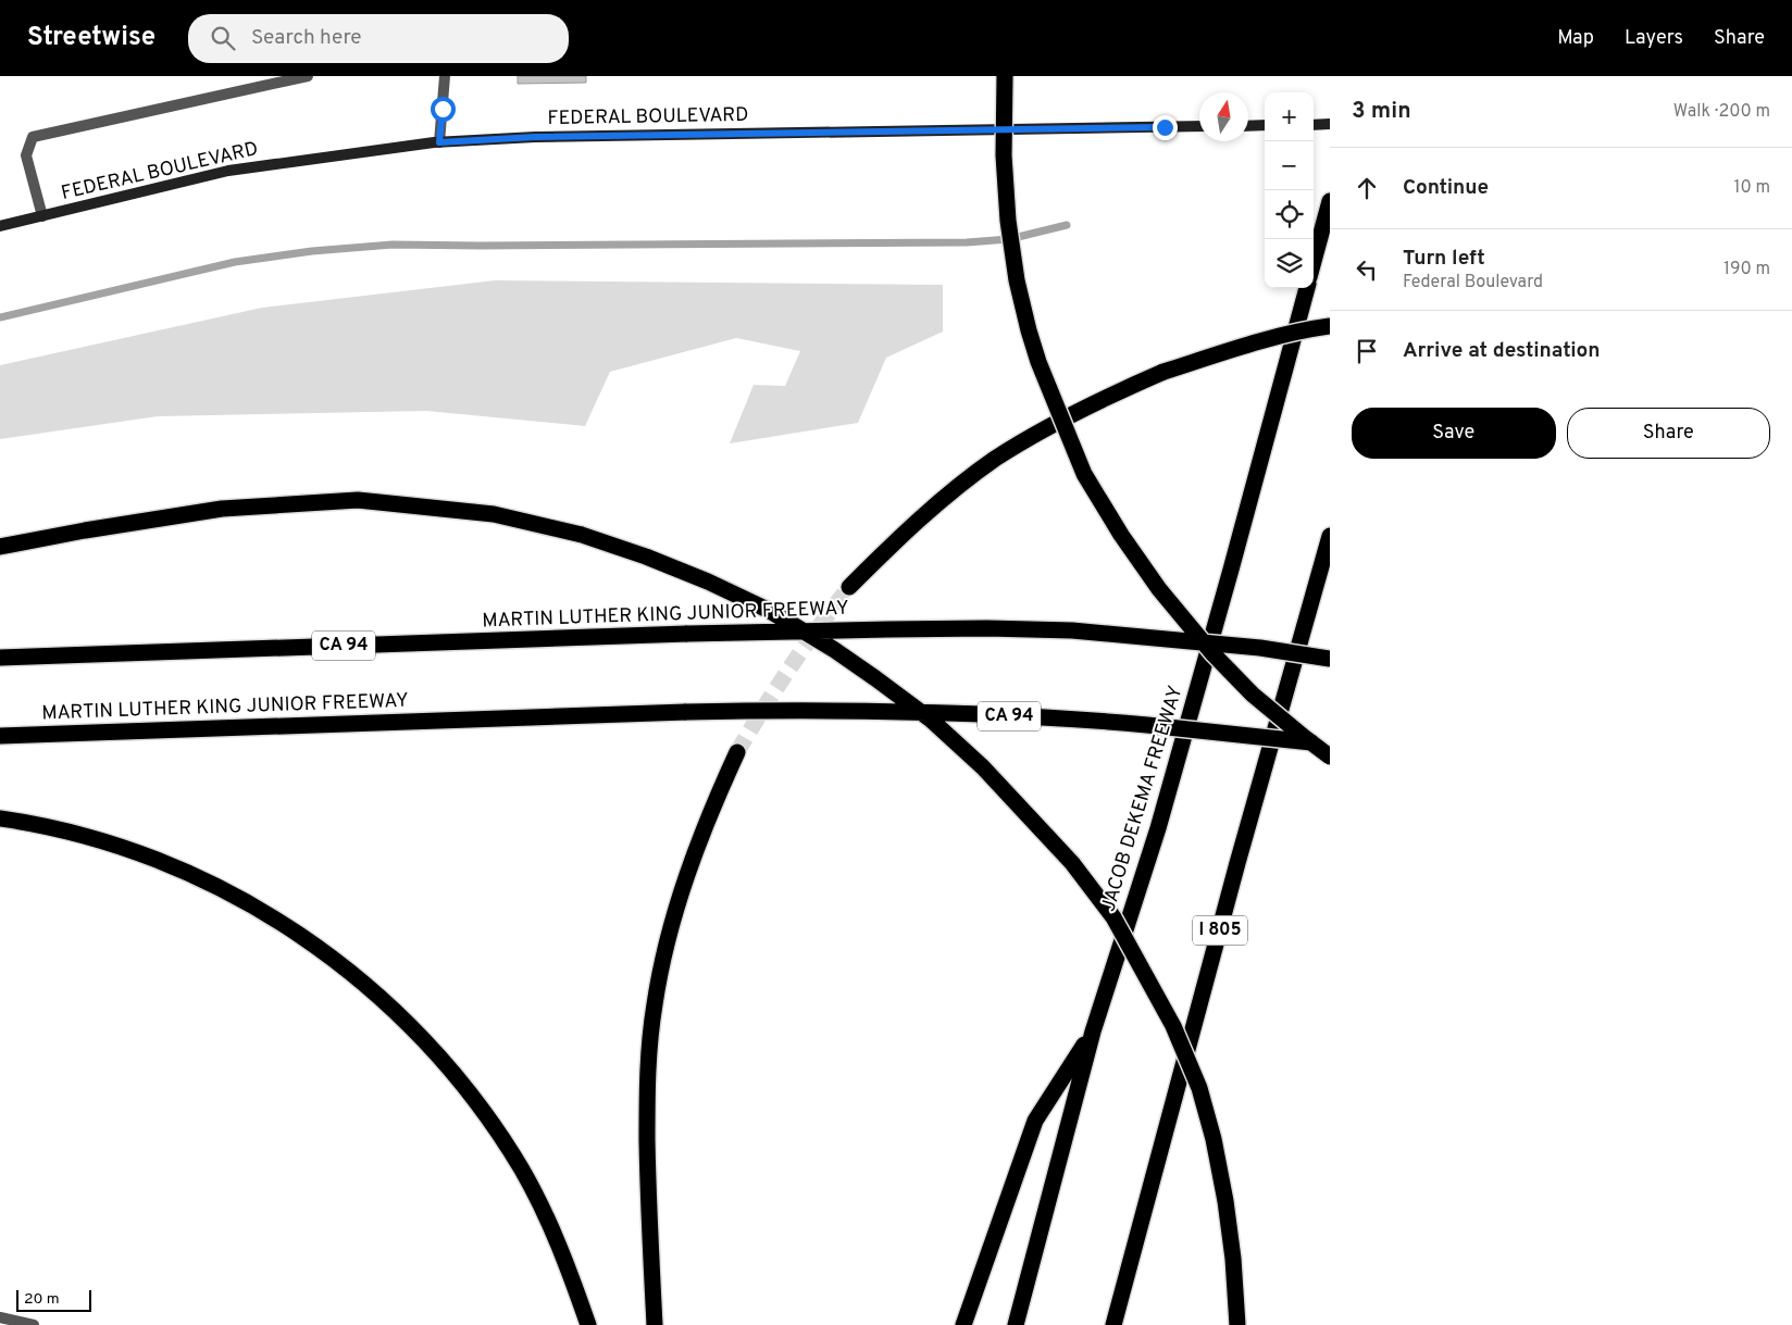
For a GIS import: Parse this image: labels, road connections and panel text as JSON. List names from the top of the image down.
{
  "streets": {
    "highway": [
      "MARTIN LUTHER KING JUNIOR FREEWAY",
      "CA 94",
      "JACOB DEKEMA FREEWAY",
      "I 805"
    ],
    "main road": ["FEDERAL BOULEVARD"]
  },
  "scale_bar": "20 m",
  "north": "top",
  "page": {
    "header": "Streetwise",
    "search": "Search here",
    "nav": ["Map", "Layers", "Share"],
    "heading": ["3 min", "Walk · 200 m"],
    "map_buttons": ["+", "−"],
    "list": [
      ["Continue", "10 m"],
      ["Turn left", "Federal Boulevard", "190 m"],
      "Arrive at destination"
    ],
    "buttons": ["Save", "Share"],
    "scale": "20 m"
  }
}
